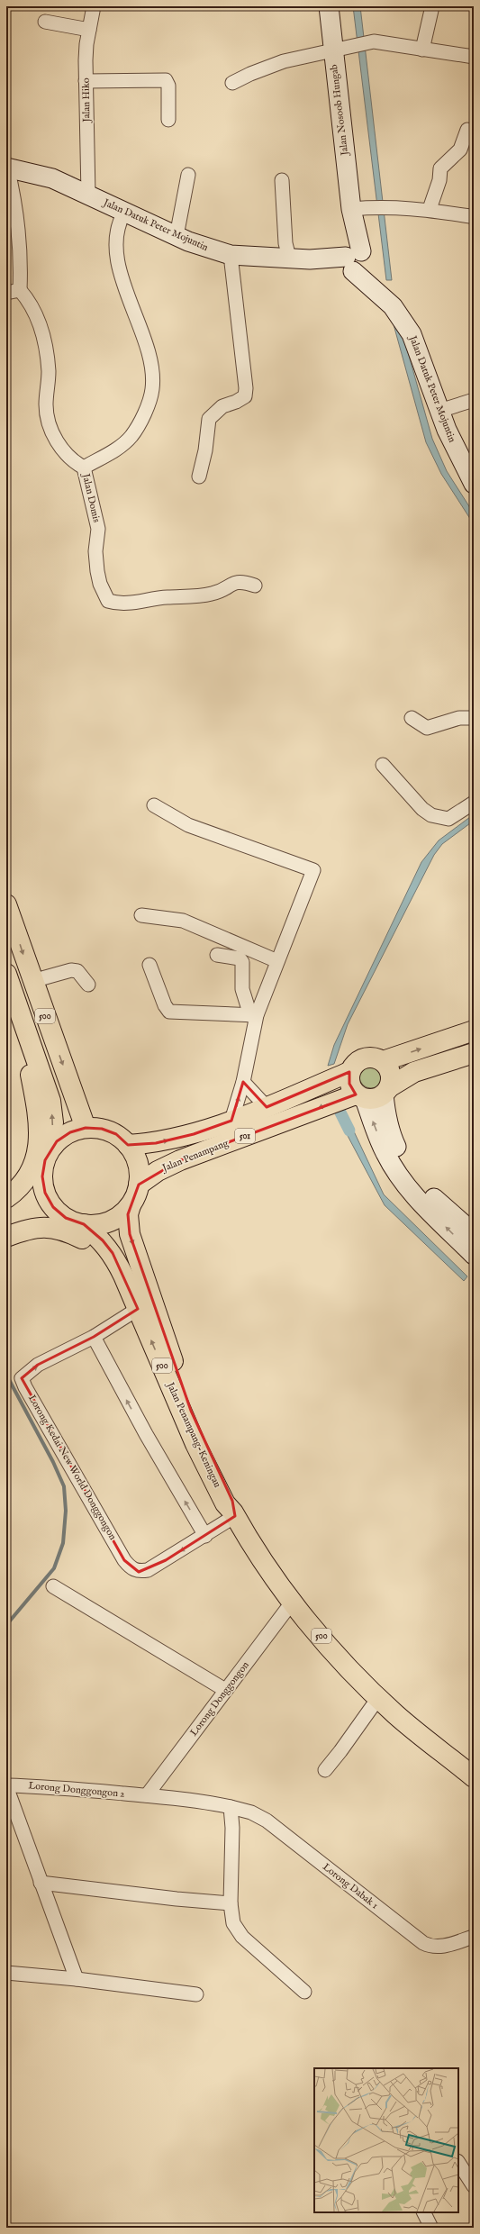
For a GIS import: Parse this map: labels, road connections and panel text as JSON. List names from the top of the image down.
{
  "streets": {
    "main road": [
      "Jalan Nosoob Hungab",
      "Jalan Datuk Peter Mojuntin",
      "500",
      "501",
      "Jalan Penampang",
      "Jalan Penampang-Keningau"
    ],
    "street": [
      "Jalan Hiko",
      "Jalan Domis",
      "Lorong Kedai New World Donggongon",
      "Lorong Donggongon",
      "Lorong Donggongon 2",
      "Lorong Dabak 1"
    ]
  },
  "crossings": [
    ["Jalan Hiko", "Jalan Datuk Peter Mojuntin"],
    ["Jalan Nosoob Hungab", "Jalan Datuk Peter Mojuntin"],
    ["Jalan Datuk Peter Mojuntin", "Jalan Domis"],
    ["500", "Jalan Penampang"],
    ["500", "Jalan Penampang-Keningau"],
    ["Jalan Penampang", "Jalan Penampang-Keningau"],
    ["Jalan Penampang-Keningau", "Lorong Kedai New World Donggongon"],
    ["Jalan Penampang-Keningau", "Lorong Donggongon"],
    ["Lorong Donggongon", "Lorong Donggongon 2"],
    ["Lorong Donggongon 2", "Lorong Dabak 1"]
  ]
}
